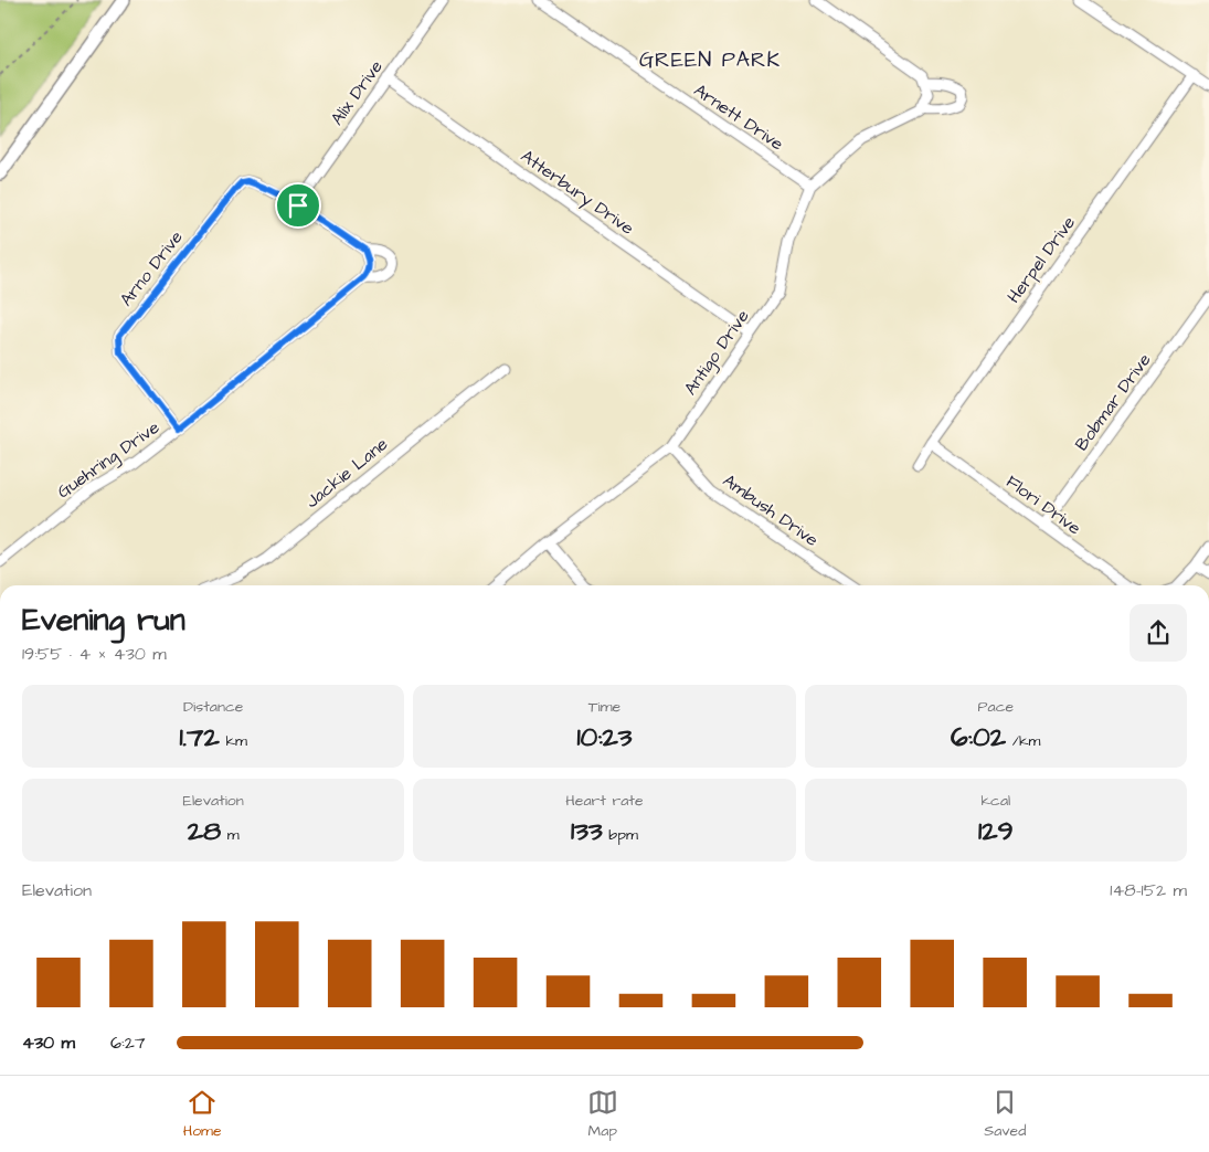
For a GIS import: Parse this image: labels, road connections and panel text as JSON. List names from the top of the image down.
{
  "streets": {
    "street": [
      "Alix Drive",
      "Arnett Drive",
      "Atterbury Drive",
      "Herpel Drive",
      "Arno Drive",
      "Antigo Drive",
      "Bobmar Drive",
      "Guehring Drive",
      "Jackie Lane",
      "Flori Drive",
      "Ambush Drive"
    ]
  },
  "crossings": [
    ["Alix Drive", "Atterbury Drive"],
    ["Alix Drive", "Arno Drive"],
    ["Alix Drive", "Guehring Drive"],
    ["Arnett Drive", "Antigo Drive"],
    ["Atterbury Drive", "Antigo Drive"],
    ["Herpel Drive", "Flori Drive"],
    ["Arno Drive", "Guehring Drive"],
    ["Antigo Drive", "Ambush Drive"],
    ["Bobmar Drive", "Flori Drive"]
  ],
  "districts": ["GREEN PARK"],
  "page": {
    "heading": ["Evening run", "19:55 · 4 × 430 m"],
    "stats": [
      ["Distance", "1.72 km"],
      ["Time", "10:23"],
      ["Pace", "6:02 /km"],
      ["Elevation", "28 m"],
      ["Heart rate", "133 bpm"],
      ["kcal", "129"]
    ],
    "chart": ["Elevation", "148–152 m"],
    "list": [
      {
        "name": "430 m",
        "note": "6:27"
      }
    ],
    "tabs": ["Home", "Map", "Saved"]
  }
}
